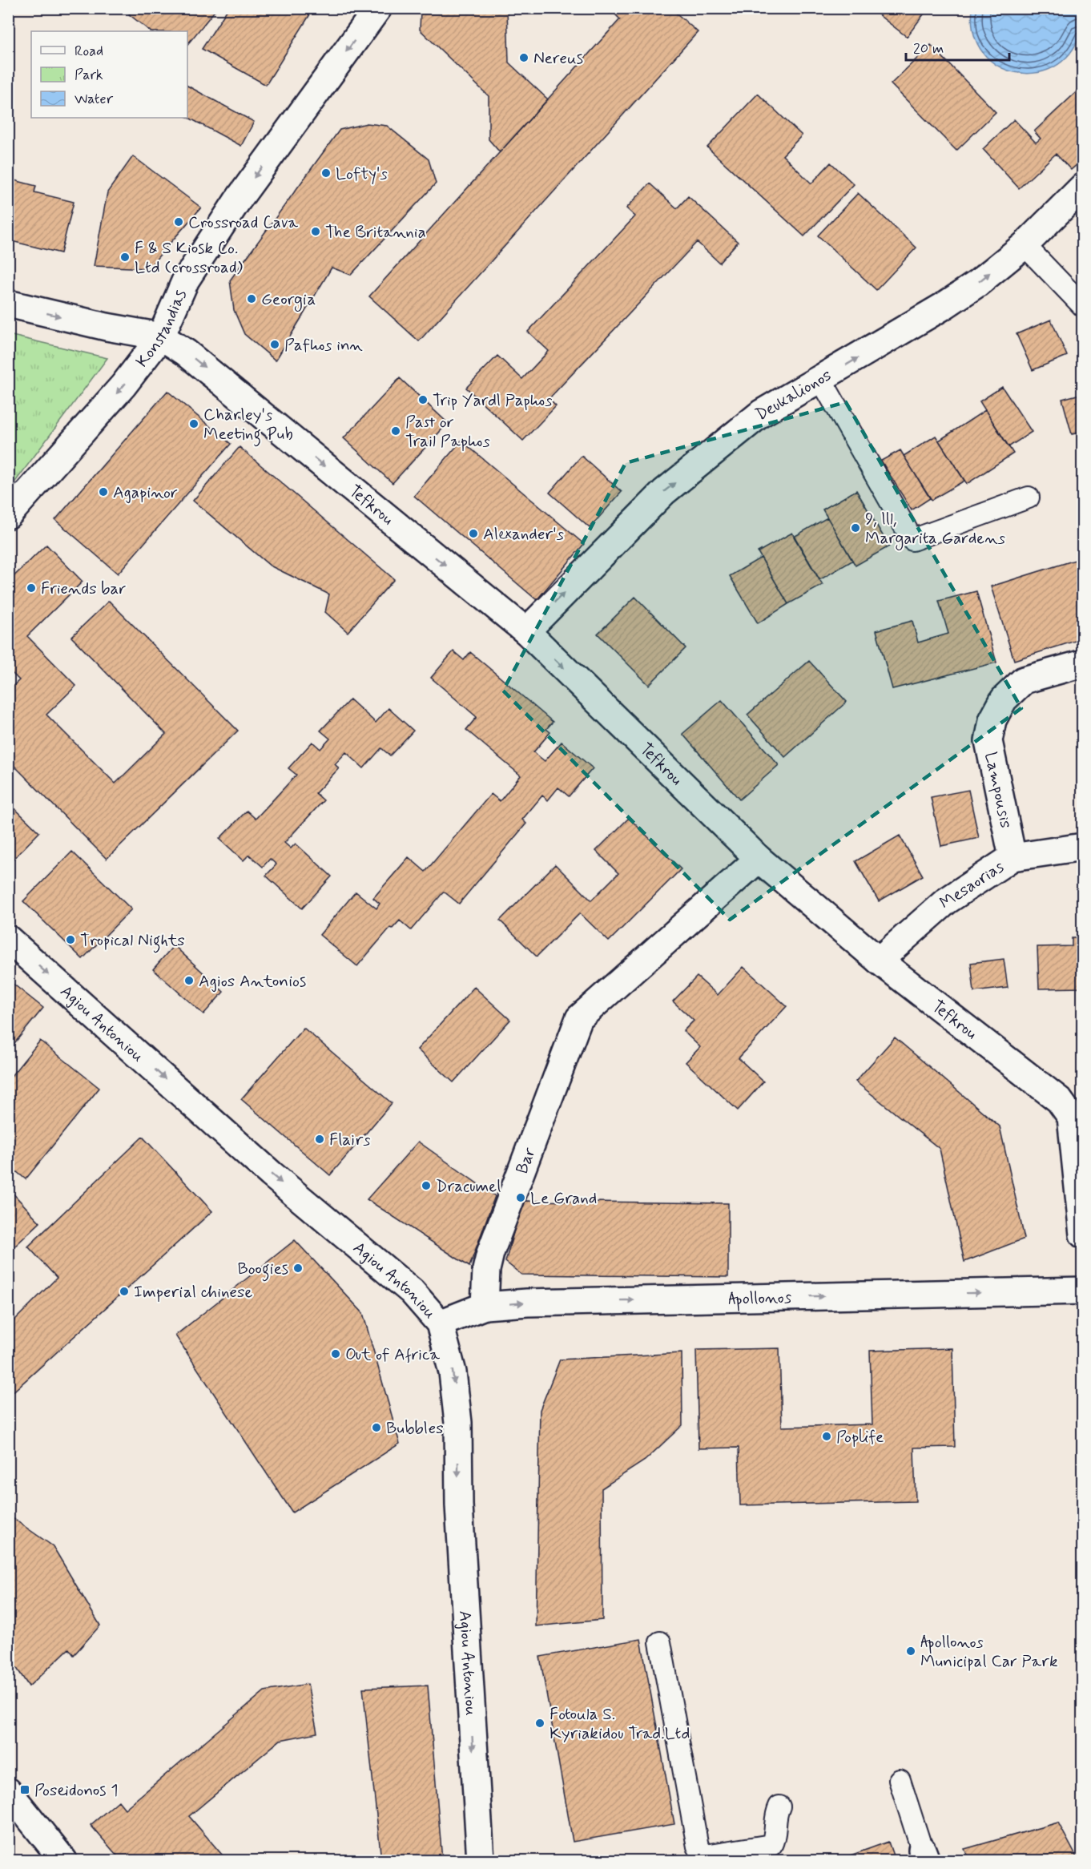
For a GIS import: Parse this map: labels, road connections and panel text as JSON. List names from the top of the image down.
{
  "streets": {
    "street": [
      "Konstandias",
      "Deukalionos",
      "Tefkrou",
      "Lampousis",
      "Mesaorias",
      "Agiou Antoniou",
      "Bar",
      "Apollonos"
    ]
  },
  "crossings": [
    ["Konstandias", "Tefkrou"],
    ["Deukalionos", "Tefkrou"],
    ["Tefkrou", "Mesaorias"],
    ["Tefkrou", "Bar"],
    ["Lampousis", "Mesaorias"],
    ["Agiou Antoniou", "Apollonos"],
    ["Bar", "Apollonos"]
  ],
  "one_way": [
    "Konstandias",
    "Deukalionos",
    "Tefkrou",
    "Agiou Antoniou",
    "Apollonos"
  ],
  "places": {
    "other": [
      "Nereus",
      "Lofty's",
      "Crossroad Cava",
      "The Britannia",
      "F & S Kiosk Co. Ltd (crossroad)",
      "Georgia",
      "Pafhos inn",
      "Trip Yardl Paphos",
      "Charley's Meeting Pub",
      "Past or Trail Paphos",
      "Agapinor",
      "9, lll, Margarita Gardens",
      "Alexander's",
      "Friends bar",
      "Tropical Nights",
      "Agios Antonios",
      "Flairs",
      "Dracumel",
      "Le Grand",
      "Boogies",
      "Imperial chinese",
      "Out of Africa",
      "Bubbles",
      "Poplife",
      "Apollonos Municipal Car Park",
      "Fotoula S. Kyriakidou Trad.Ltd"
    ],
    "transit": ["Poseidonos 1"]
  },
  "legend": ["Road", "Park", "Water"],
  "scale_bar": "20 m"
}
